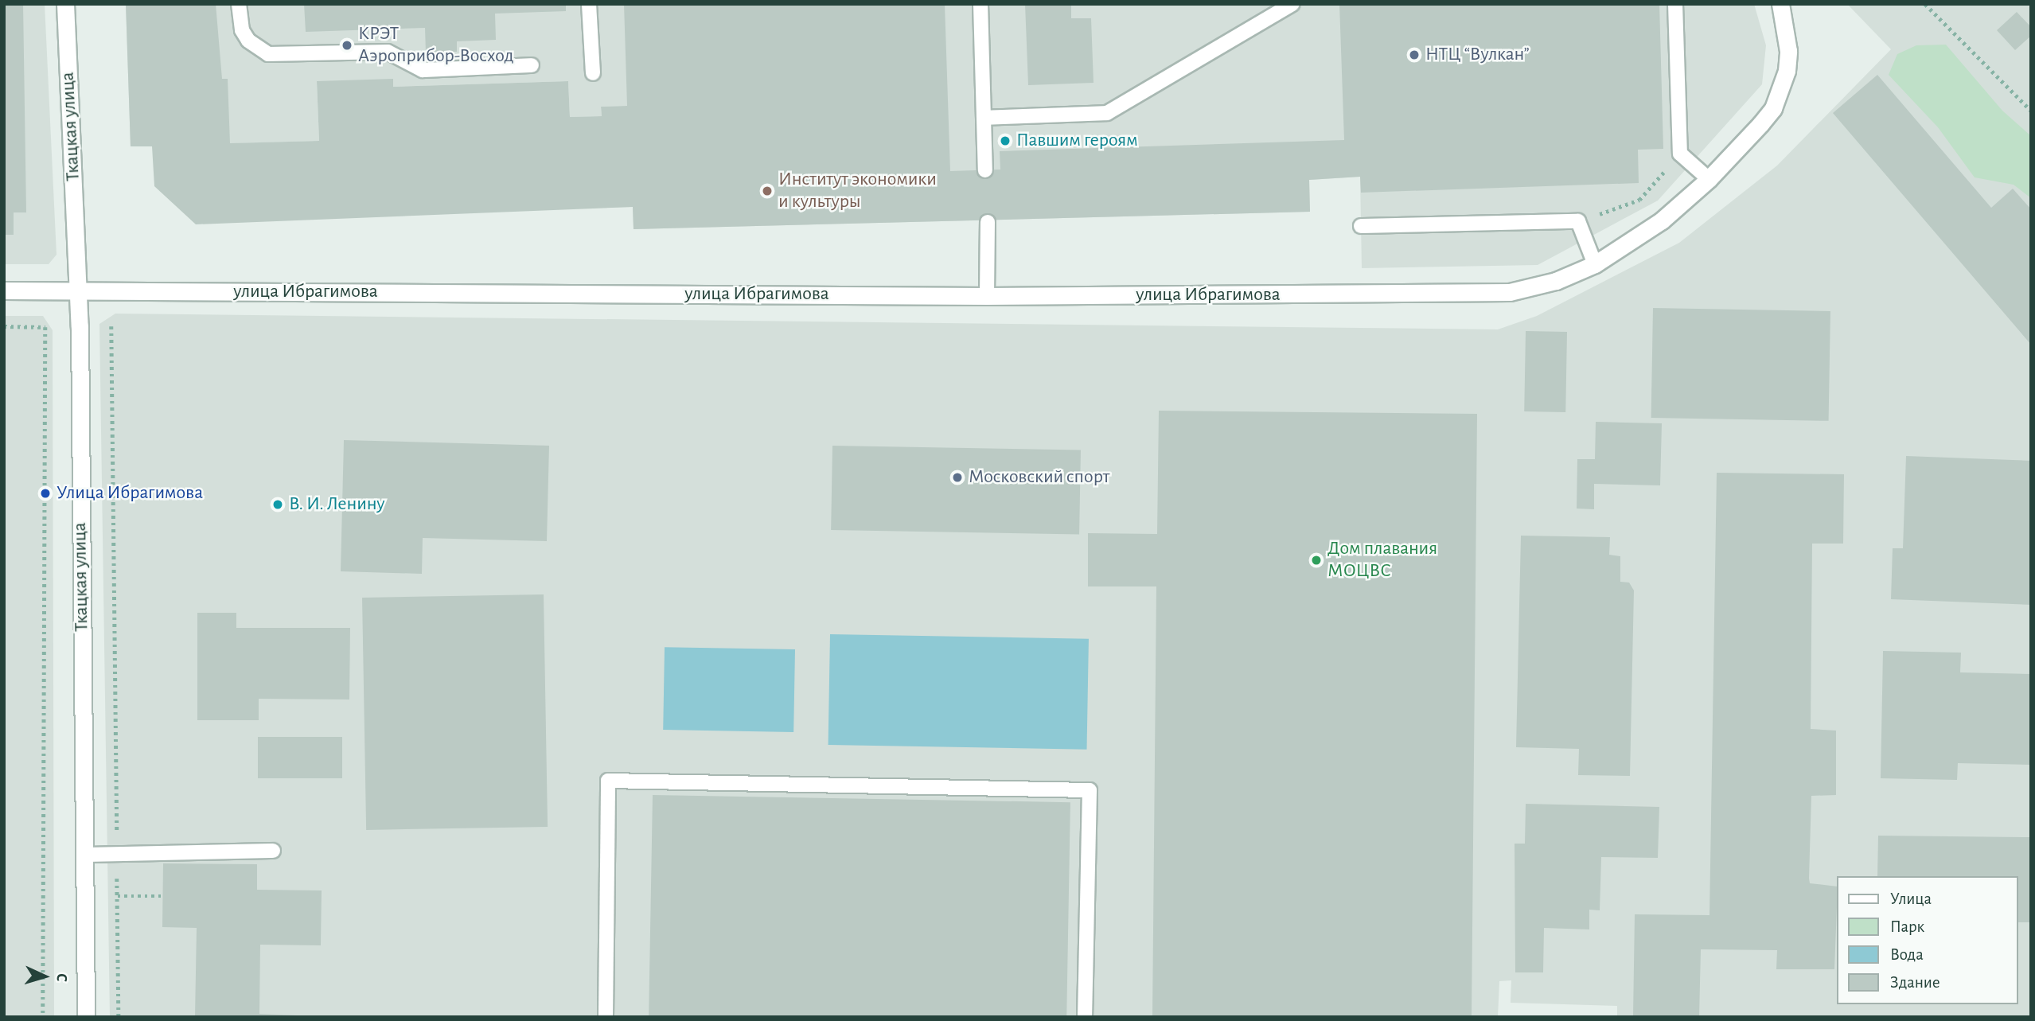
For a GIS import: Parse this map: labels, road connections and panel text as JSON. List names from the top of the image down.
{
  "streets": {
    "street": ["Ткацкая улица", "улица Ибрагимова"]
  },
  "crossings": [
    ["Ткацкая улица", "улица Ибрагимова"]
  ],
  "places": [
    "КРЭТ Аэроприбор-Восход",
    "НТЦ “Вулкан”",
    "Павшим героям",
    "Институт экономики и культуры",
    "Московский спорт",
    "Улица Ибрагимова",
    "В. И. Ленину",
    "Дом плавания МОЦВС"
  ],
  "legend": [
    "Улица",
    "Парк",
    "Вода",
    "Здание"
  ],
  "north": "right"
}
